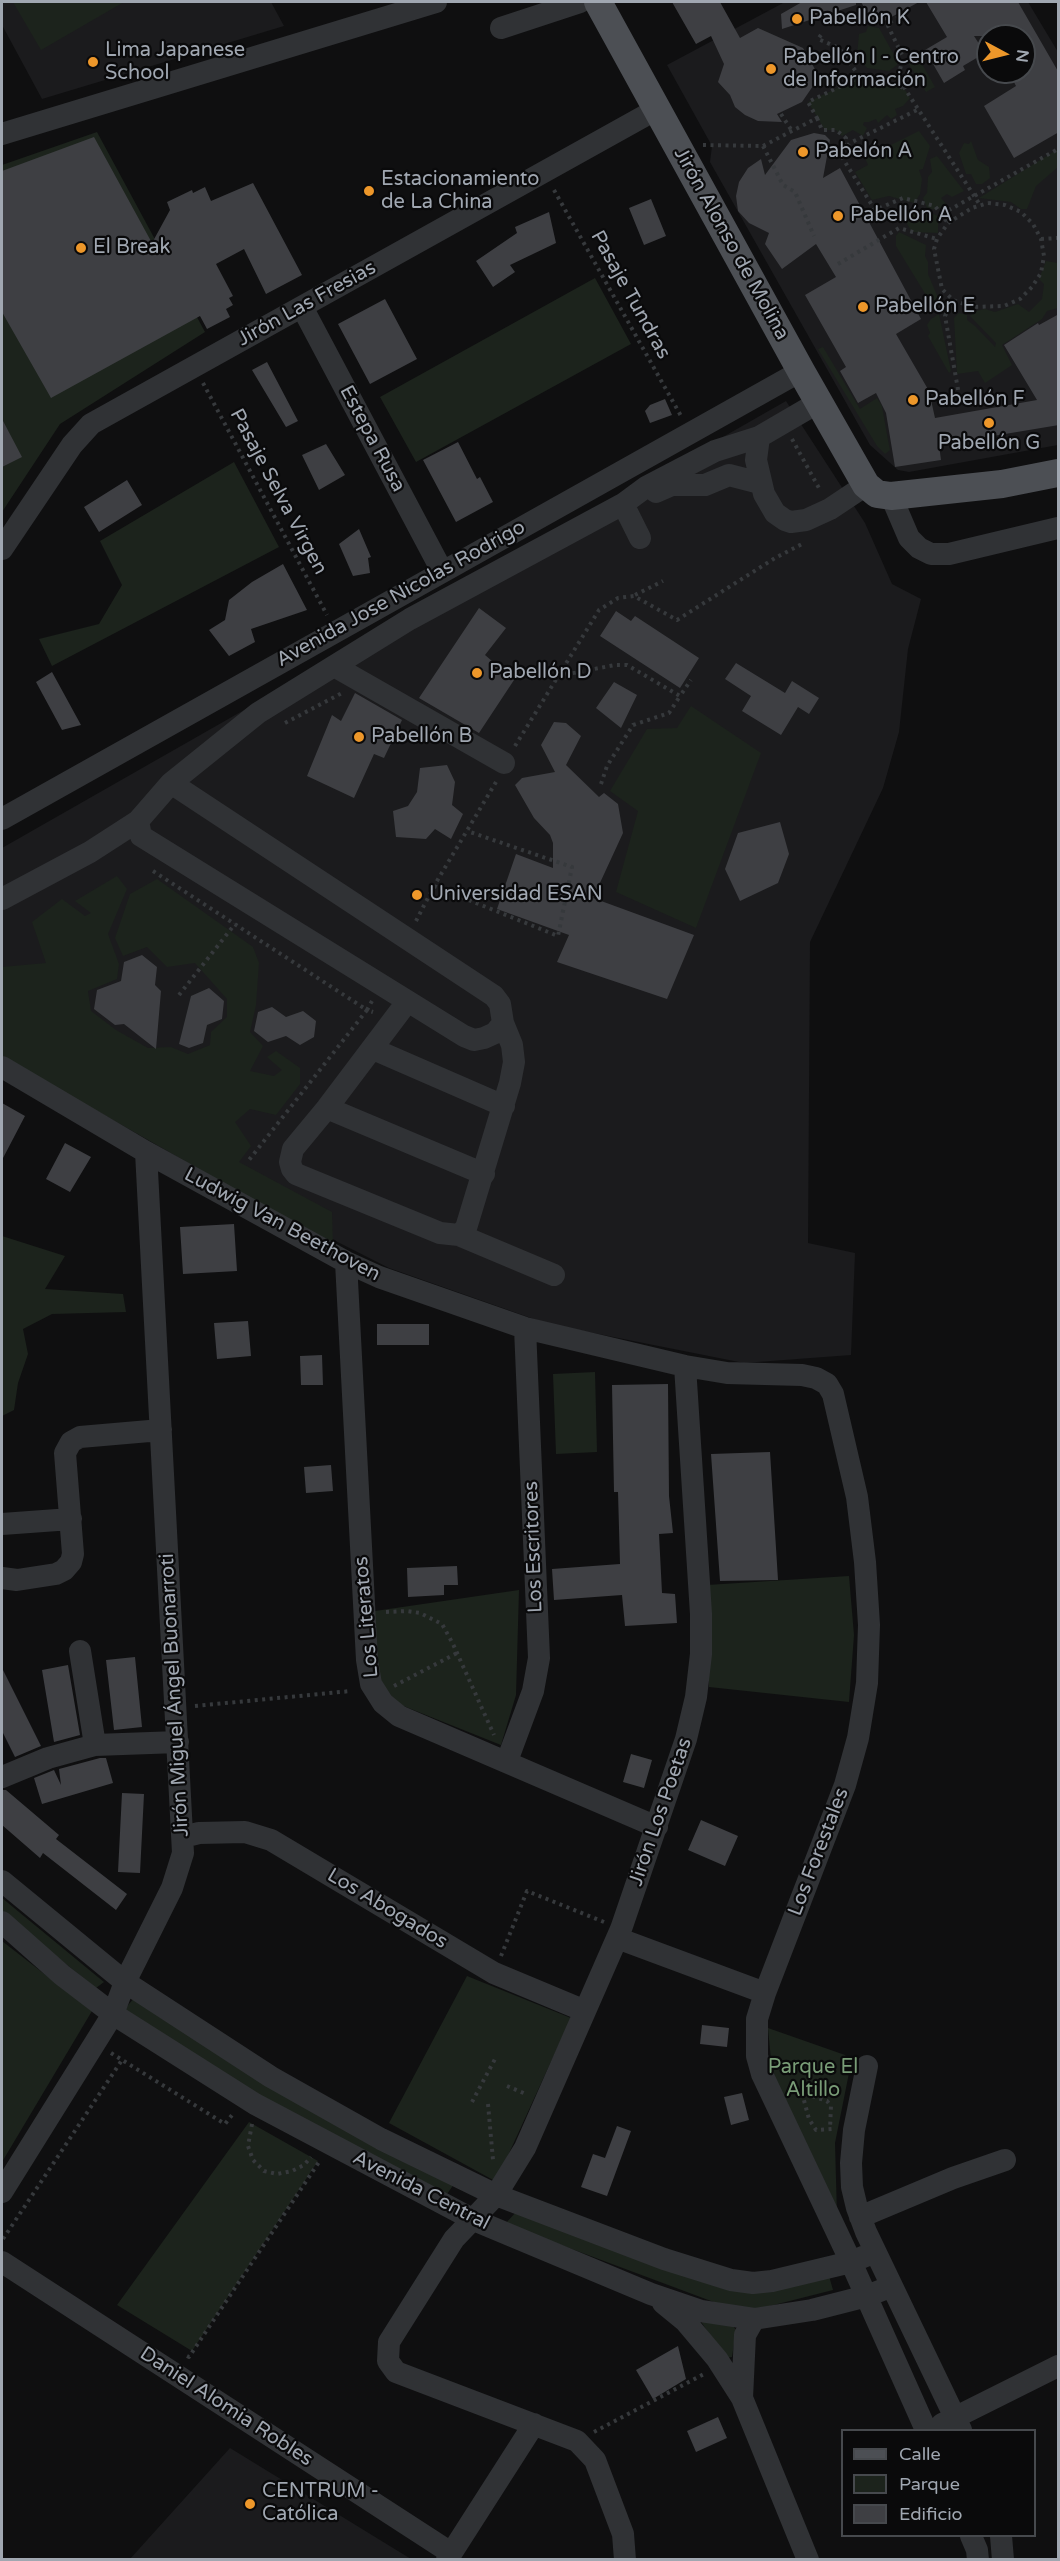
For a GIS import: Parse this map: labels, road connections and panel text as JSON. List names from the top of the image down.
{
  "streets": {
    "main road": ["Jirón Alonso de Molina"],
    "street": [
      "Jirón Las Fresias",
      "Estepa Rusa",
      "Avenida Jose Nicolas Rodrigo",
      "Ludwig Van Beethoven",
      "Los Escritores",
      "Los Literatos",
      "Jirón Miguel Ángel Buonarroti",
      "Jirón Los Poetas",
      "Los Forestales",
      "Los Abogados",
      "Avenida Central",
      "Daniel Alomia Robles"
    ],
    "path": ["Pasaje Tundras", "Pasaje Selva Virgen"]
  },
  "crossings": [
    ["Jirón Alonso de Molina", "Jirón Las Fresias"],
    ["Jirón Alonso de Molina", "Avenida Jose Nicolas Rodrigo"],
    ["Pasaje Tundras", "Jirón Las Fresias"],
    ["Pasaje Tundras", "Avenida Jose Nicolas Rodrigo"],
    ["Jirón Las Fresias", "Estepa Rusa"],
    ["Jirón Las Fresias", "Pasaje Selva Virgen"],
    ["Estepa Rusa", "Avenida Jose Nicolas Rodrigo"],
    ["Pasaje Selva Virgen", "Avenida Jose Nicolas Rodrigo"],
    ["Ludwig Van Beethoven", "Los Escritores"],
    ["Ludwig Van Beethoven", "Los Literatos"],
    ["Ludwig Van Beethoven", "Jirón Miguel Ángel Buonarroti"],
    ["Ludwig Van Beethoven", "Jirón Los Poetas"],
    ["Ludwig Van Beethoven", "Los Forestales"],
    ["Los Escritores", "Los Literatos"],
    ["Los Literatos", "Jirón Los Poetas"],
    ["Jirón Miguel Ángel Buonarroti", "Los Abogados"],
    ["Jirón Miguel Ángel Buonarroti", "Avenida Central"],
    ["Jirón Los Poetas", "Los Abogados"],
    ["Jirón Los Poetas", "Avenida Central"],
    ["Los Forestales", "Avenida Central"]
  ],
  "parks": ["Parque El Altillo"],
  "places": [
    "Pabellón K",
    "Lima Japanese School",
    "Pabellón I - Centro de Información",
    "Pabelón A",
    "Estacionamiento de La China",
    "Pabellón A",
    "El Break",
    "Pabellón E",
    "Pabellón F",
    "Pabellón G",
    "Pabellón D",
    "Pabellón B",
    "Universidad ESAN",
    "CENTRUM - Católica"
  ],
  "legend": ["Calle", "Parque", "Edificio"],
  "north": "right"
}
